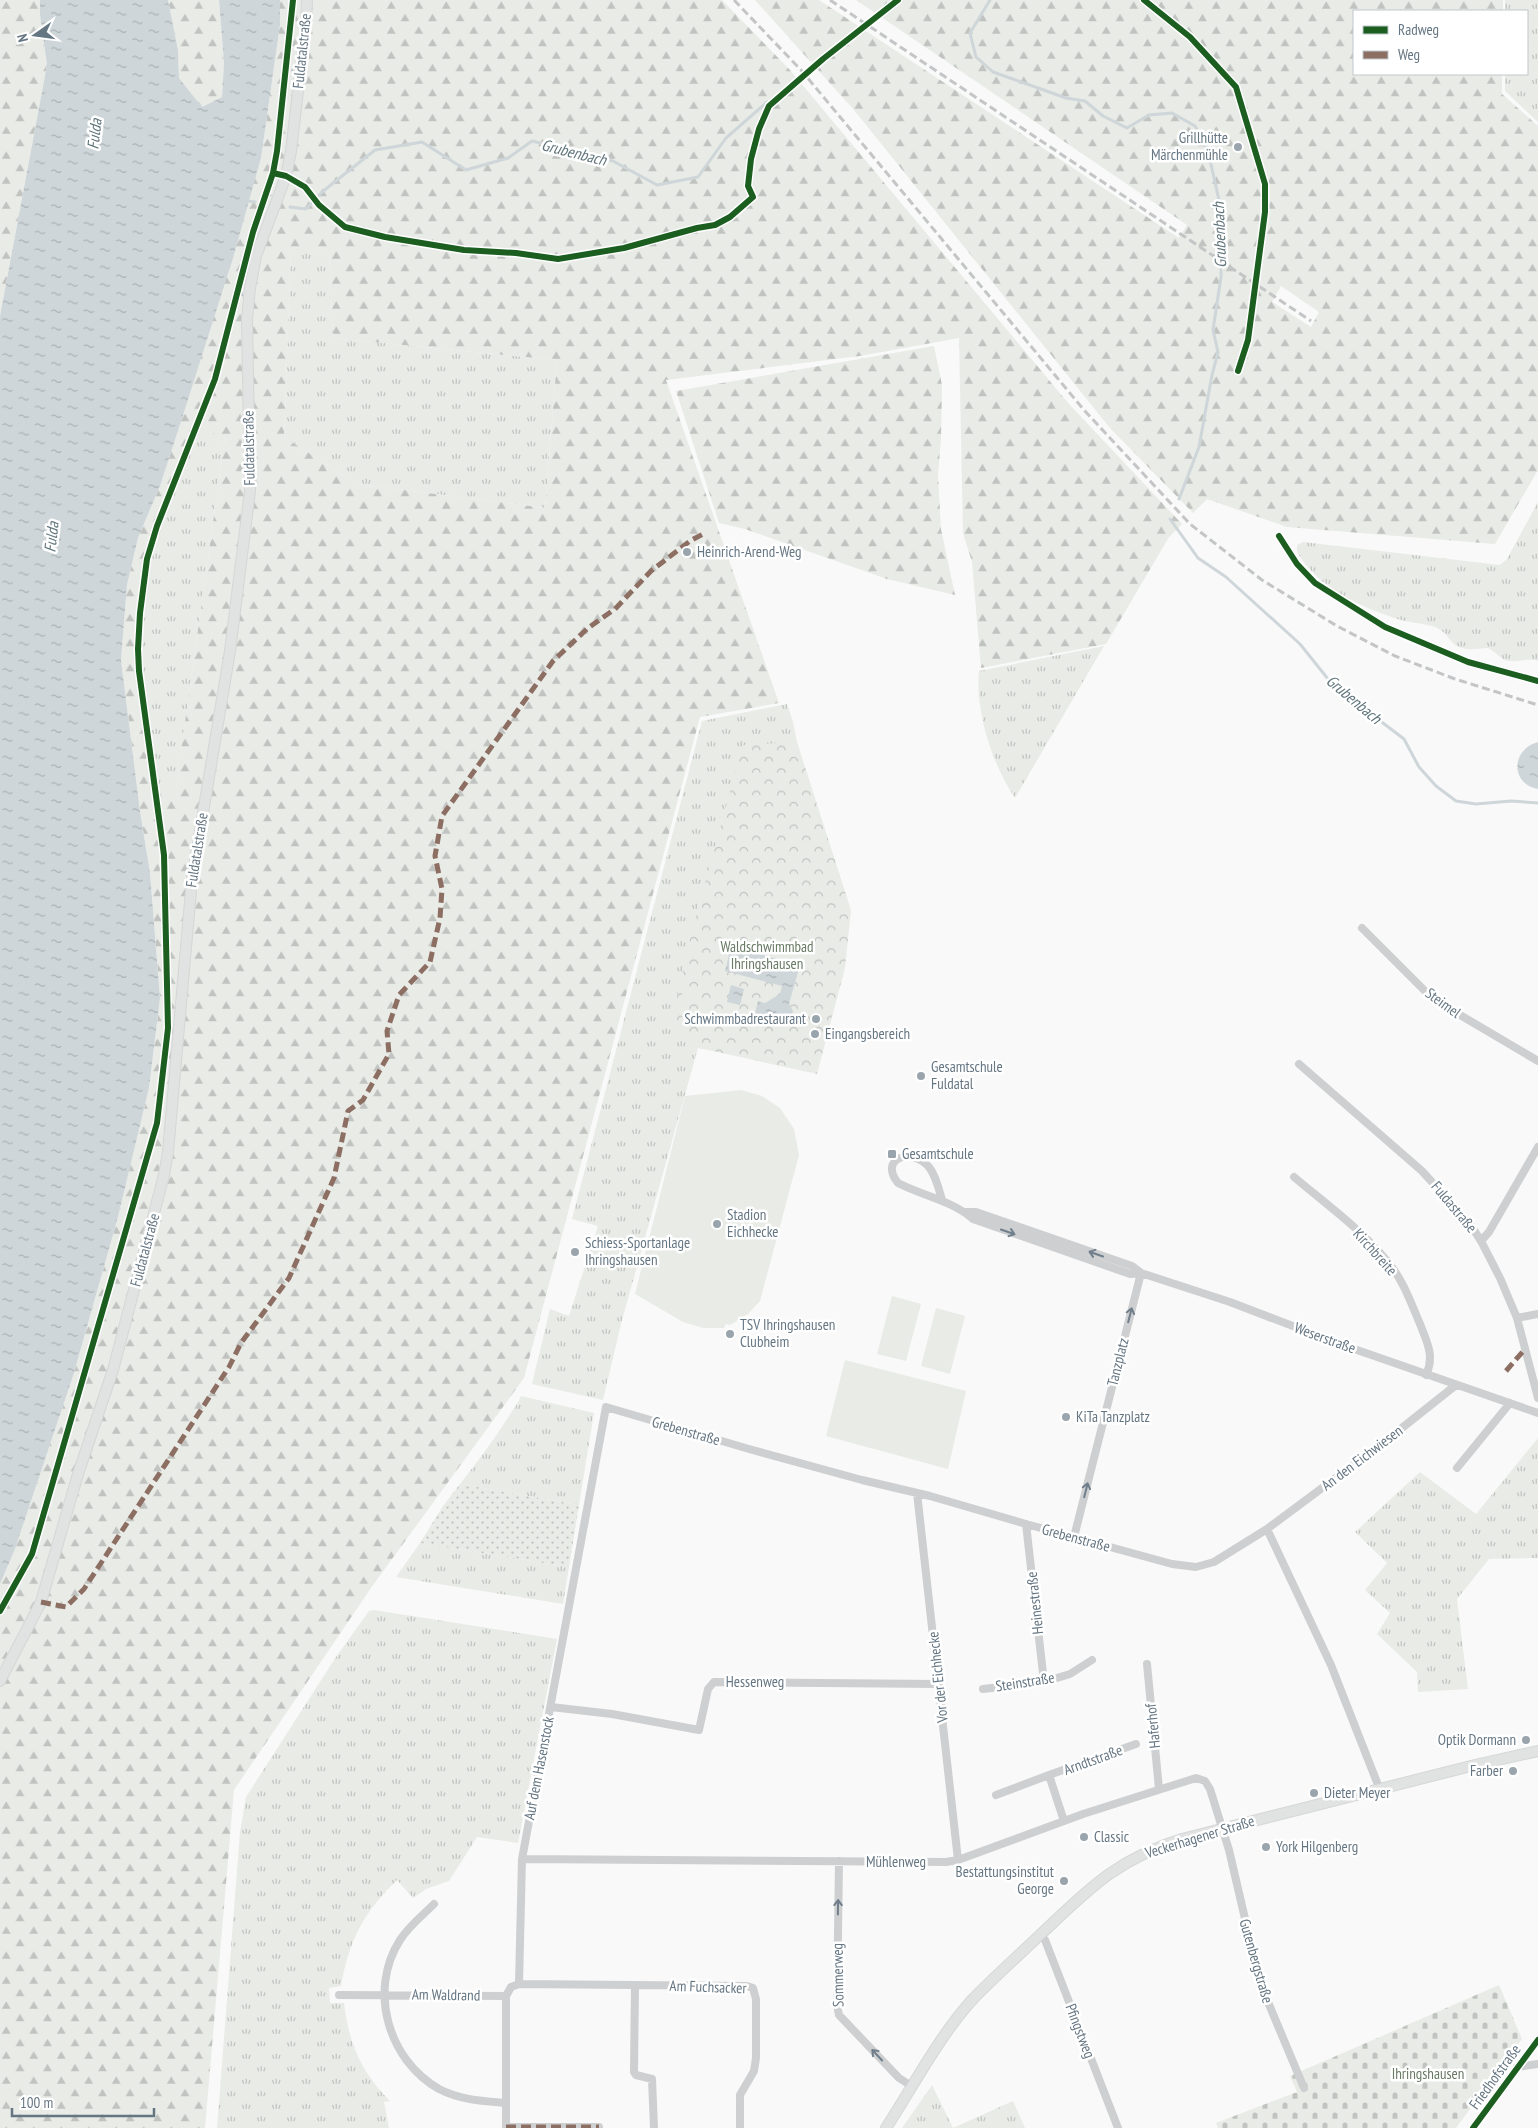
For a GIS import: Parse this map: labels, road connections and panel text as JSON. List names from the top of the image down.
{
  "streets": {
    "main road": ["Fuldatalstraße", "Veckerhagener Straße"],
    "street": [
      "Steimel",
      "Fuldastraße",
      "Kirchbreite",
      "Weserstraße",
      "Tanzplatz",
      "Grebenstraße",
      "An den Eichwiesen",
      "Heinestraße",
      "Vor der Eichhecke",
      "Hessenweg",
      "Steinstraße",
      "Haferhof",
      "Arndtstraße",
      "Auf dem Hasenstock",
      "Mühlenweg",
      "Gutenbergstraße",
      "Sommerweg",
      "Am Fuchsacker",
      "Am Waldrand",
      "Pfingstweg",
      "Friedhofstraße"
    ]
  },
  "crossings": [
    ["Kirchbreite", "Weserstraße"],
    ["Weserstraße", "Tanzplatz"],
    ["Weserstraße", "An den Eichwiesen"],
    ["Tanzplatz", "Grebenstraße"],
    ["Grebenstraße", "An den Eichwiesen"],
    ["Grebenstraße", "Heinestraße"],
    ["Grebenstraße", "Vor der Eichhecke"],
    ["Grebenstraße", "Auf dem Hasenstock"],
    ["Heinestraße", "Steinstraße"],
    ["Vor der Eichhecke", "Hessenweg"],
    ["Vor der Eichhecke", "Mühlenweg"],
    ["Hessenweg", "Auf dem Hasenstock"],
    ["Haferhof", "Mühlenweg"],
    ["Arndtstraße", "Mühlenweg"],
    ["Auf dem Hasenstock", "Mühlenweg"],
    ["Auf dem Hasenstock", "Am Fuchsacker"],
    ["Veckerhagener Straße", "Mühlenweg"],
    ["Veckerhagener Straße", "Gutenbergstraße"],
    ["Veckerhagener Straße", "Sommerweg"],
    ["Veckerhagener Straße", "Pfingstweg"],
    ["Mühlenweg", "Gutenbergstraße"],
    ["Mühlenweg", "Sommerweg"]
  ],
  "one_way": ["Tanzplatz", "Sommerweg"],
  "water": ["Fulda", "Grubenbach"],
  "parks": ["Waldschwimmbad Ihringshausen", "Ihringshausen"],
  "places": {
    "other": [
      "Grillhütte Märchenmühle",
      "Heinrich-Arend-Weg",
      "Schwimmbadrestaurant",
      "Eingangsbereich",
      "Gesamtschule Fuldatal",
      "Stadion Eichhecke",
      "Schiess-Sportanlage Ihringshausen",
      "TSV Ihringshausen Clubheim",
      "KiTa Tanzplatz",
      "Optik Dormann",
      "Farber",
      "Dieter Meyer",
      "Classic",
      "York Hilgenberg",
      "Bestattungsinstitut George"
    ],
    "transit": ["Gesamtschule"]
  },
  "legend": ["Radweg", "Weg"],
  "scale_bar": "100 m",
  "north": "left"
}
